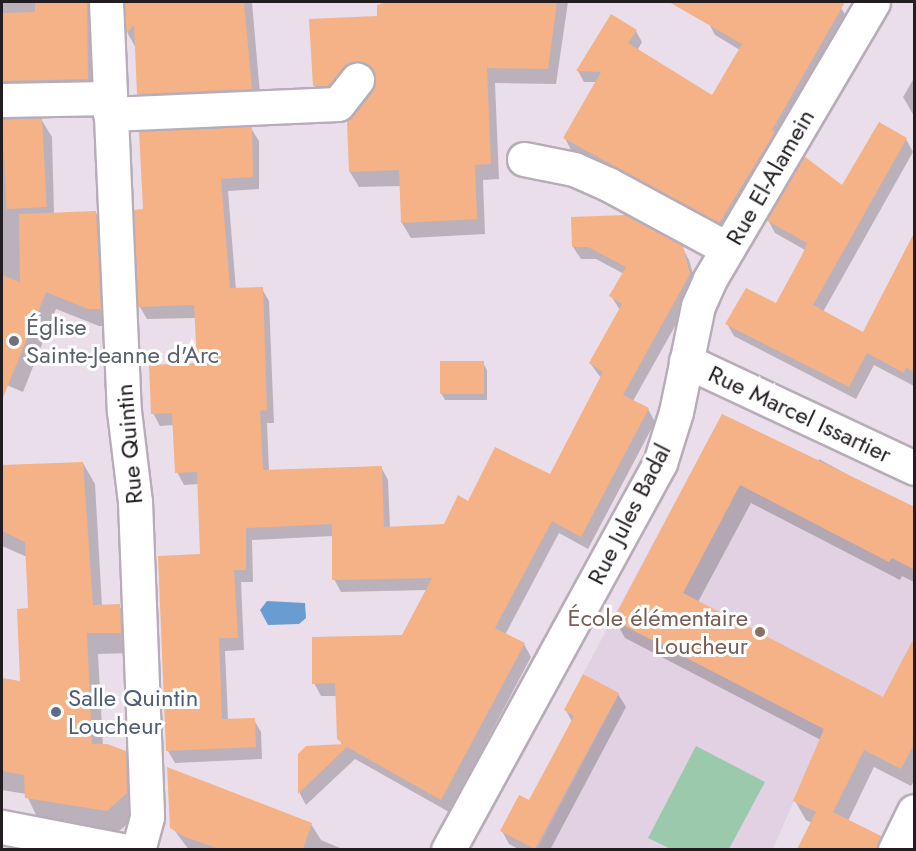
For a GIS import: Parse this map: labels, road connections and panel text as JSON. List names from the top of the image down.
{
  "streets": {
    "street": [
      "Rue El-Alamein",
      "Rue Marcel Issartier",
      "Rue Quintin",
      "Rue Jules Badal"
    ]
  },
  "crossings": [
    ["Rue El-Alamein", "Rue Marcel Issartier"],
    ["Rue El-Alamein", "Rue Jules Badal"],
    ["Rue Marcel Issartier", "Rue Jules Badal"]
  ],
  "places": ["Église Sainte-Jeanne d'Arc", "École élémentaire Loucheur", "Salle Quintin Loucheur"]
}
